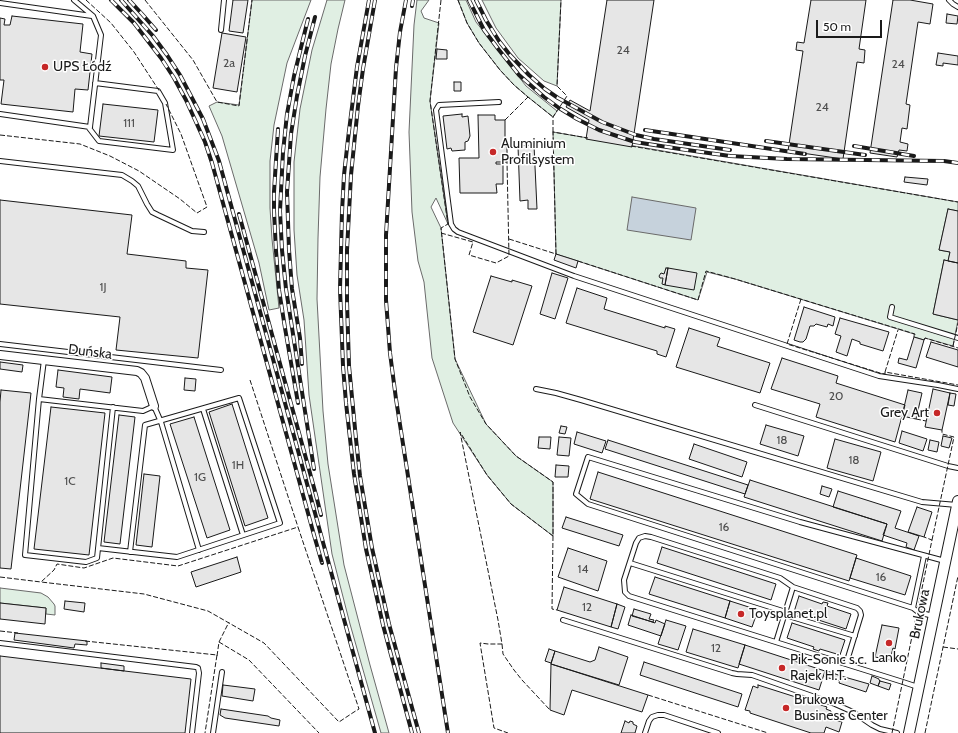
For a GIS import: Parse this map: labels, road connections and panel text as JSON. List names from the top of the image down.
{
  "streets": {
    "street": ["Duńska", "Brukowa"]
  },
  "places": [
    "UPS Łódź",
    "Aluminium Profilsystem",
    "Grey Art",
    "Toysplanet.pl",
    "Lanko",
    "Pik-Sonic s.c. Rajek H.T.",
    "Brukowa Business Center"
  ],
  "house_numbers": [
    "24",
    "2a",
    "24",
    "24",
    "111",
    "1J",
    "20",
    "18",
    "18",
    "1H",
    "1G",
    "1C",
    "16",
    "14",
    "16",
    "12",
    "12"
  ],
  "scale_bar": "50 m"
}
